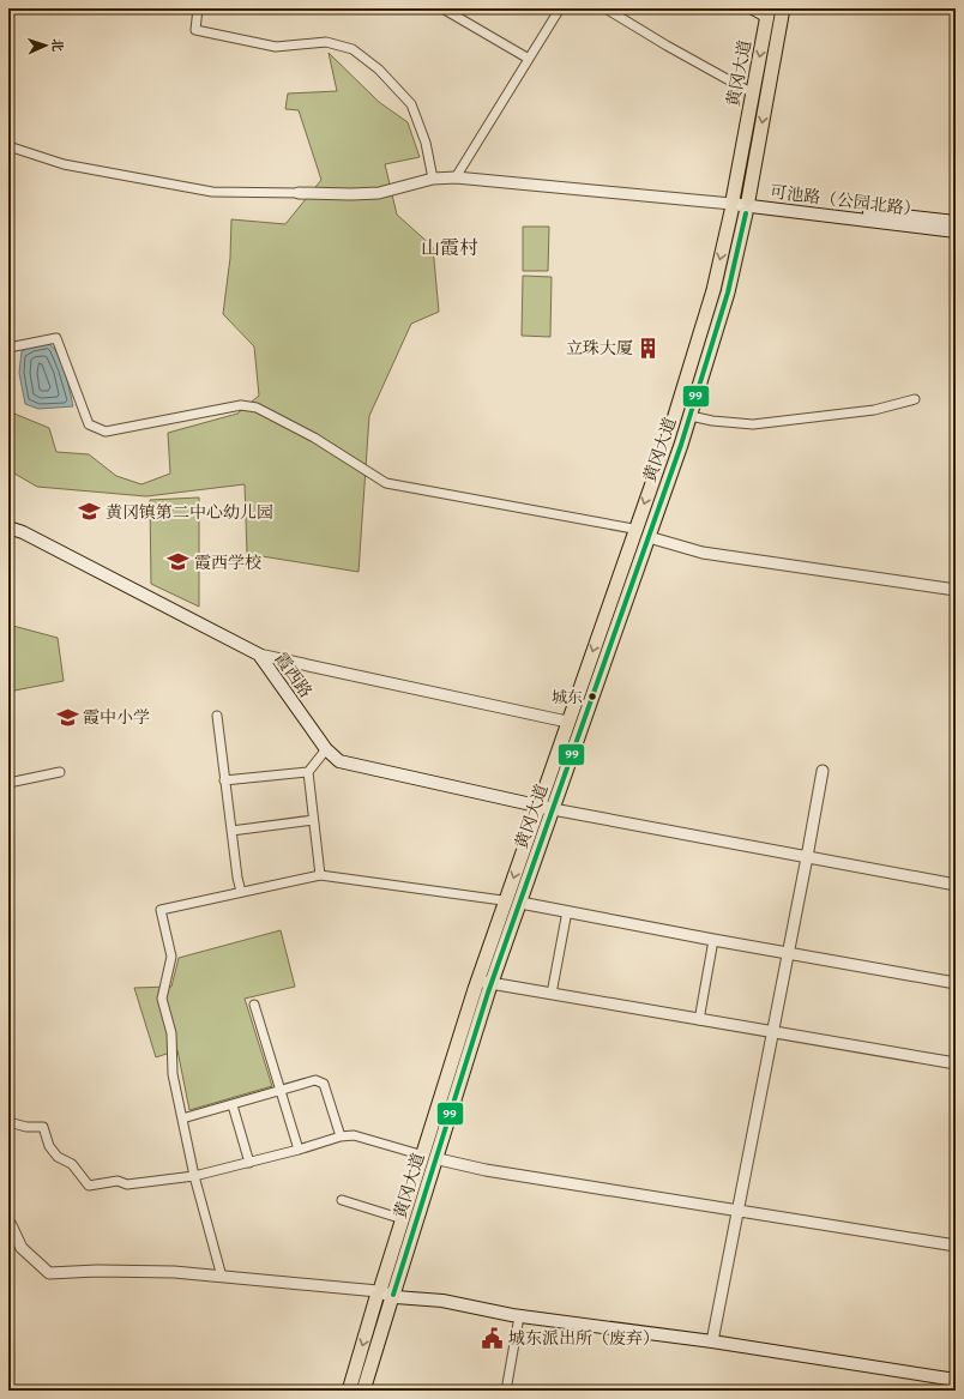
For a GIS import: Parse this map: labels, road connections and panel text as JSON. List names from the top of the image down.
{
  "streets": {
    "main road": ["黄冈大道", "可池路（公园北路）", "霞西路"]
  },
  "crossings": [
    ["黄冈大道", "可池路（公园北路）"]
  ],
  "one_way": ["黄冈大道"],
  "districts": ["山霞村"],
  "places": {
    "building": ["立珠大厦"],
    "school or university": ["黄冈镇第二中心幼儿园", "霞西学校", "霞中小学"],
    "other": ["城东"],
    "public building": ["城东派出所（废弃）"]
  },
  "lines": ["transit line 99"],
  "north": "right"
}
